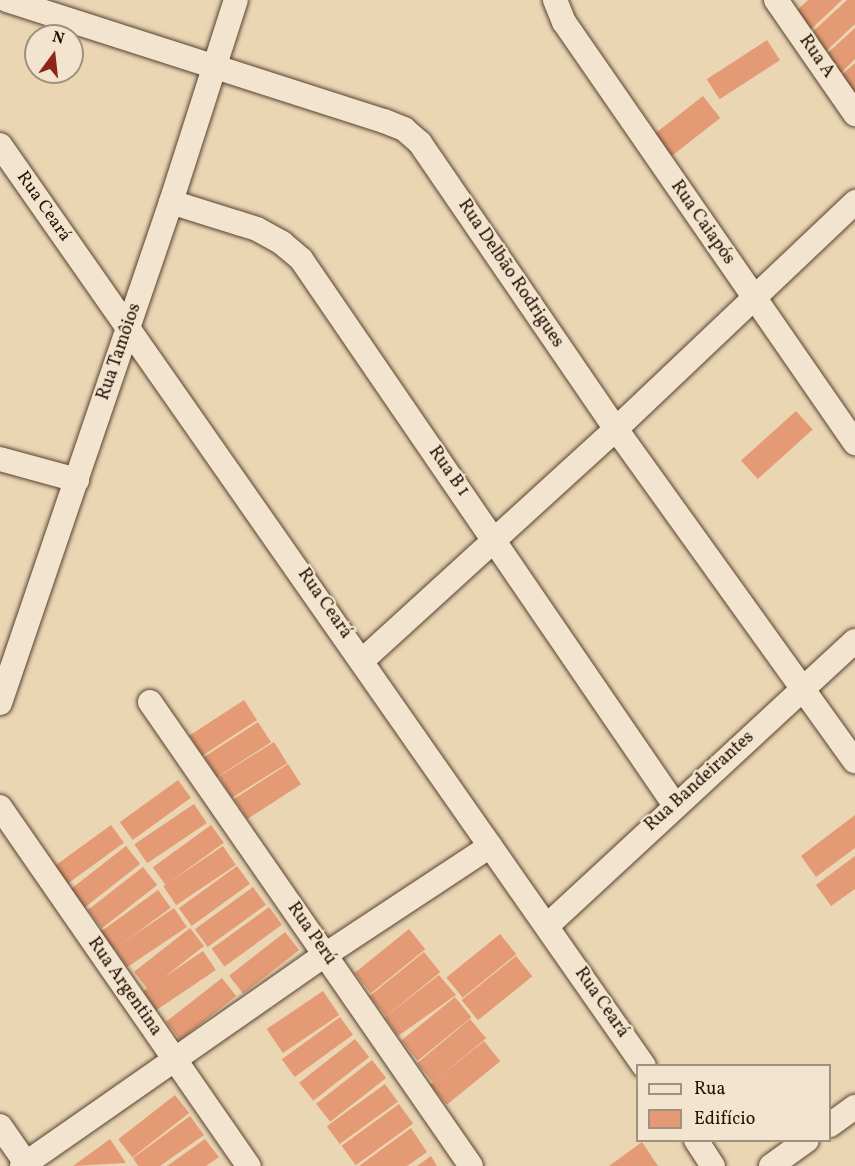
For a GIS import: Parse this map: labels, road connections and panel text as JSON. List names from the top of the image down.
{
  "streets": {
    "street": [
      "Rua A",
      "Rua Ceará",
      "Rua Caiapós",
      "Rua Delbão Rodrigues",
      "Rua Tamôios",
      "Rua B 1",
      "Rua Bandeirantes",
      "Rua Perú",
      "Rua Argentina"
    ]
  },
  "crossings": [
    ["Rua Ceará", "Rua Tamôios"],
    ["Rua Ceará", "Rua Bandeirantes"],
    ["Rua Delbão Rodrigues", "Rua Tamôios"],
    ["Rua Delbão Rodrigues", "Rua Bandeirantes"],
    ["Rua Tamôios", "Rua B 1"],
    ["Rua B 1", "Rua Bandeirantes"]
  ],
  "legend": ["Rua", "Edifício"],
  "north": "top"
}
